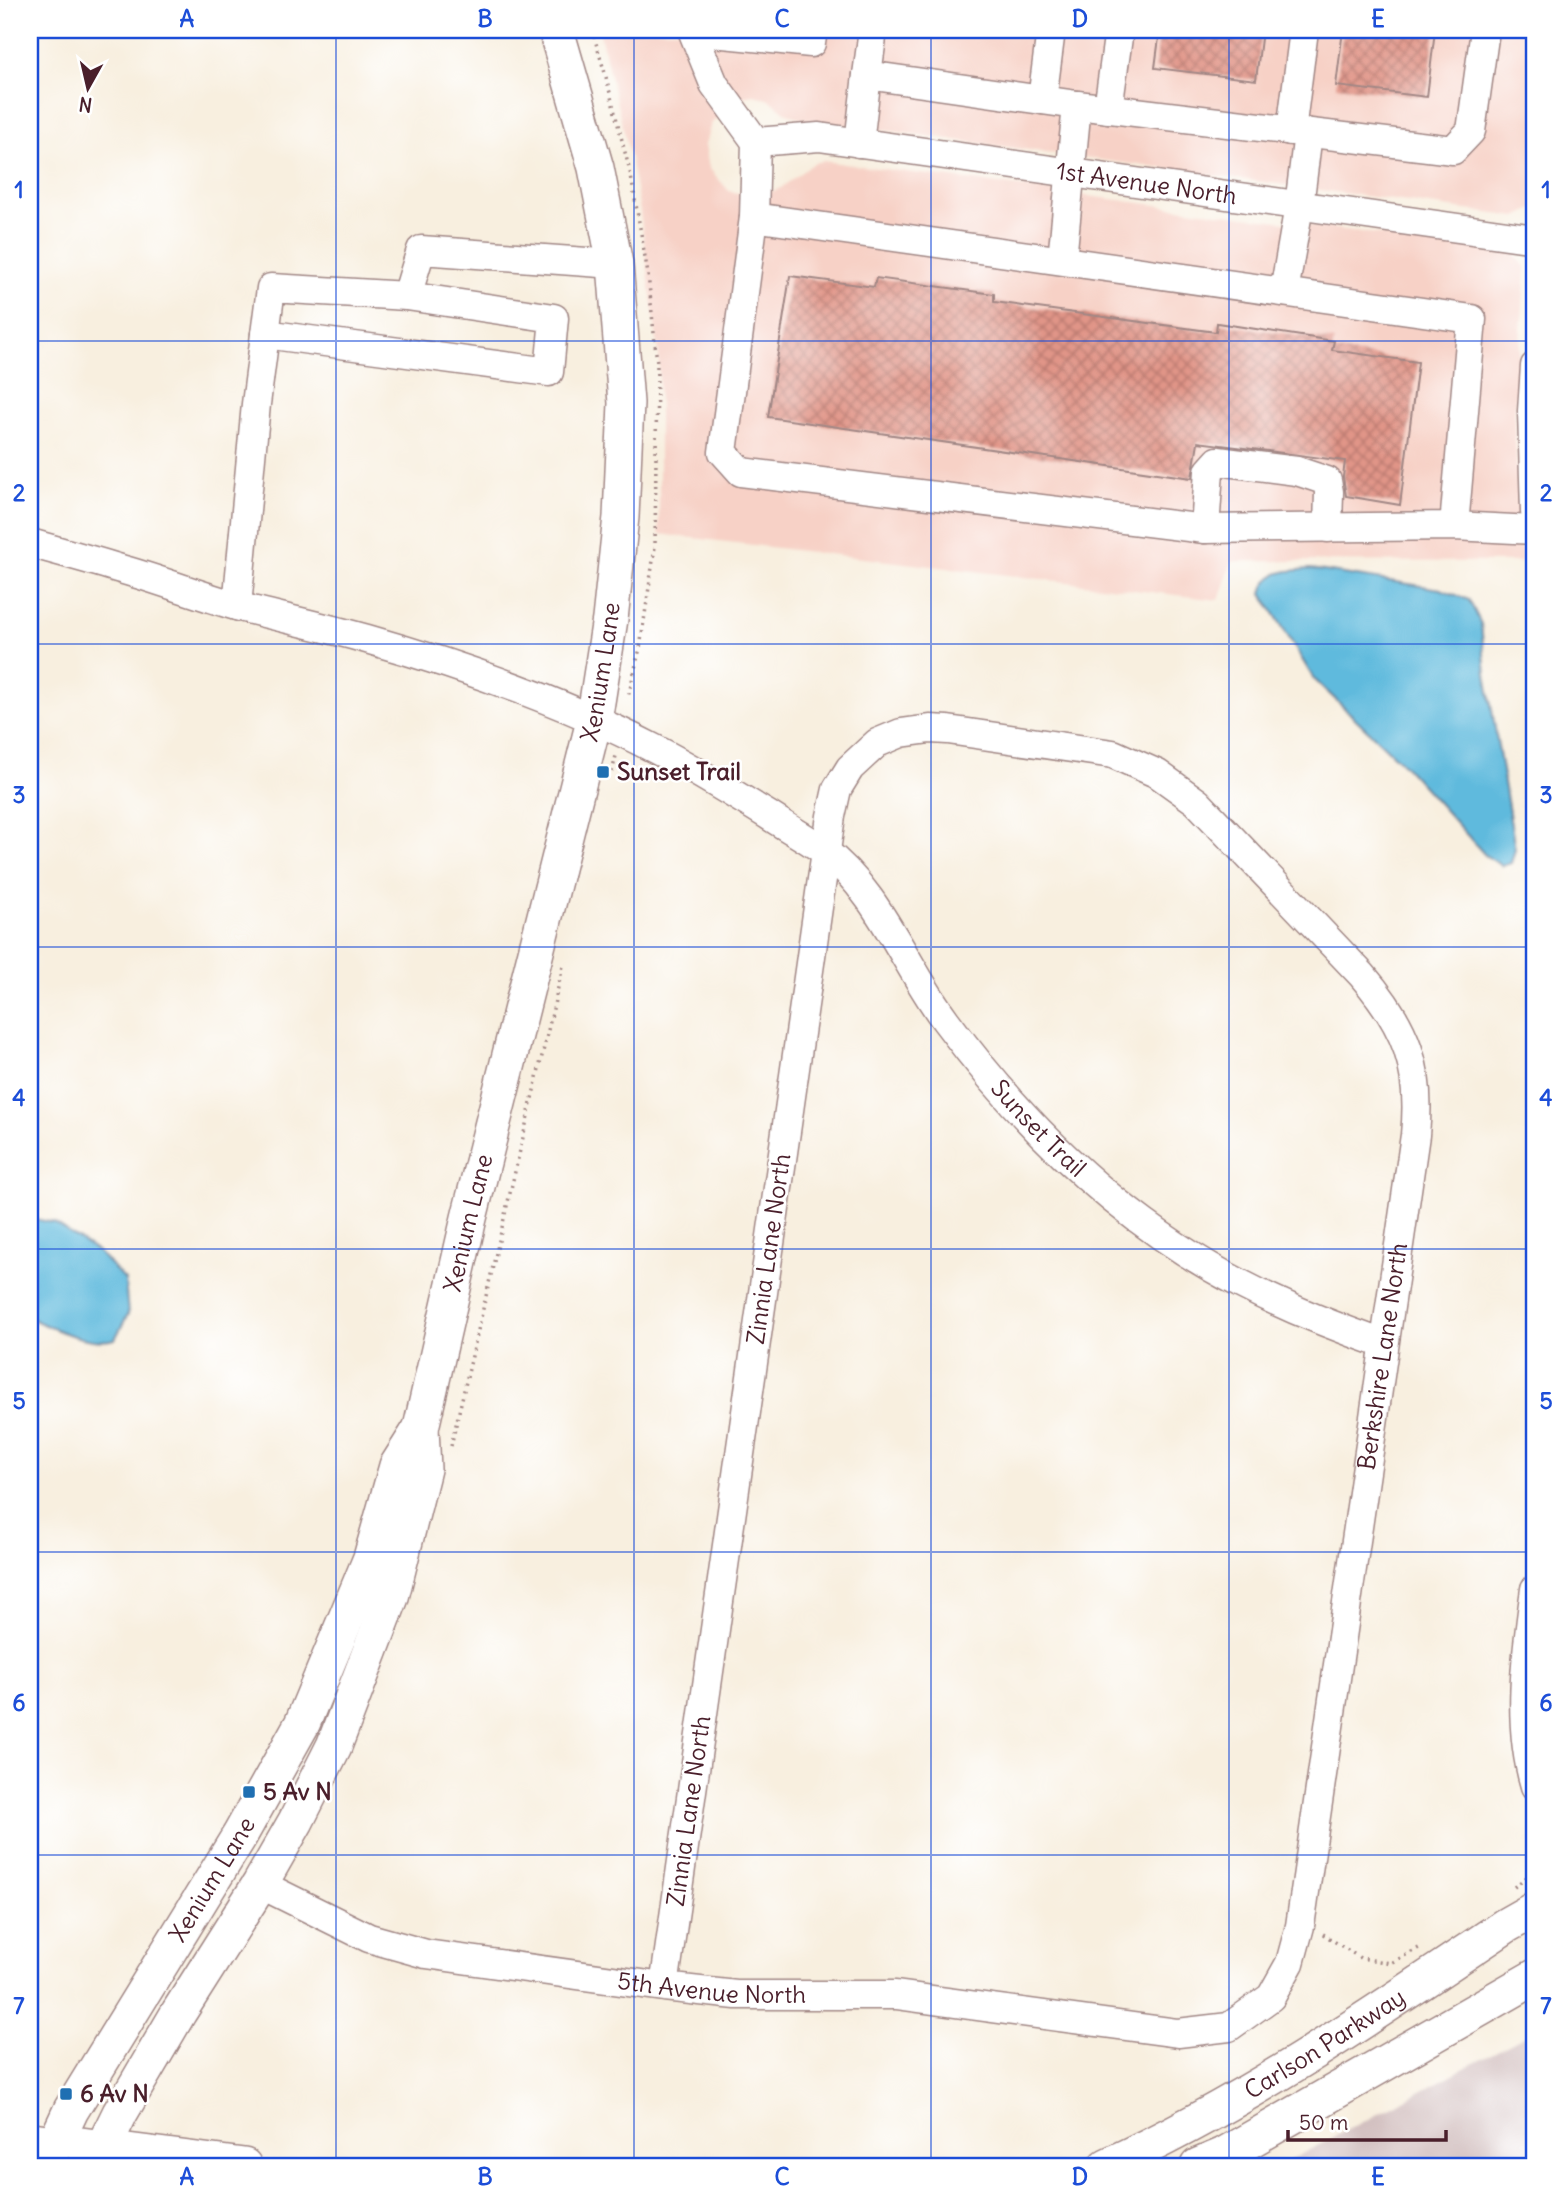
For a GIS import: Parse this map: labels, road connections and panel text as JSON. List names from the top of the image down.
{
  "streets": {
    "main road": ["Xenium Lane", "Carlson Parkway"],
    "street": [
      "1st Avenue North",
      "Sunset Trail",
      "Zinnia Lane North",
      "Berkshire Lane North",
      "5th Avenue North"
    ]
  },
  "crossings": [
    ["Xenium Lane", "Sunset Trail"],
    ["Xenium Lane", "5th Avenue North"],
    ["Sunset Trail", "Zinnia Lane North"],
    ["Sunset Trail", "Berkshire Lane North"],
    ["Zinnia Lane North", "Berkshire Lane North"],
    ["Zinnia Lane North", "5th Avenue North"],
    ["Berkshire Lane North", "5th Avenue North"]
  ],
  "places": {
    "transit": ["Sunset Trail", "5 Av N", "6 Av N"]
  },
  "scale_bar": "50 m",
  "north": "bottom",
  "grid": {
    "columns": [
      "A",
      "B",
      "C",
      "D",
      "E"
    ],
    "rows": [
      "1",
      "2",
      "3",
      "4",
      "5",
      "6",
      "7"
    ]
  }
}
